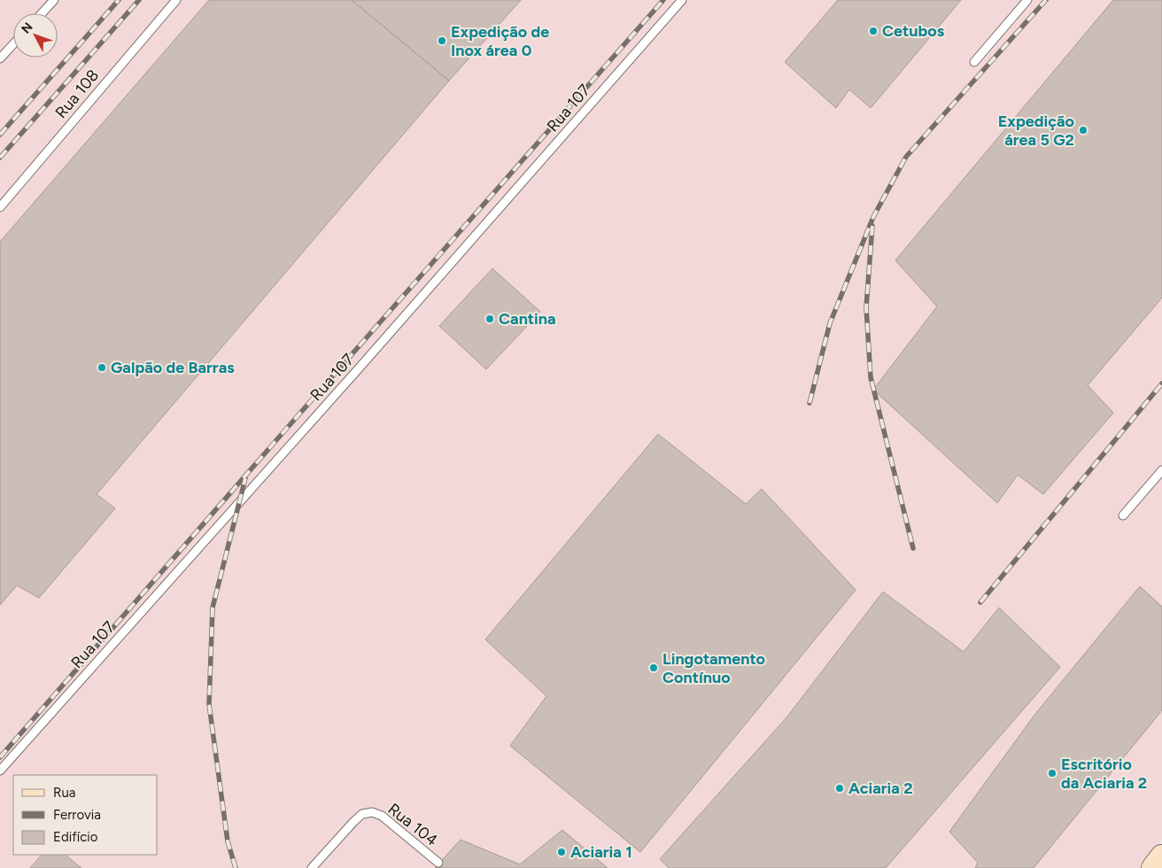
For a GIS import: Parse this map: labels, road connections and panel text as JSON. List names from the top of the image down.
{
  "streets": {
    "lane": ["Rua 108", "Rua 107", "Rua 104"]
  },
  "places": [
    "Cetubos",
    "Expedição de Inox área 0",
    "Expedição área 5 G2",
    "Cantina",
    "Galpão de Barras",
    "Lingotamento Contínuo",
    "Escritório da Aciaria 2",
    "Aciaria 2",
    "Aciaria 1"
  ],
  "legend": ["Rua", "Ferrovia", "Edifício"],
  "north": "top left"
}
